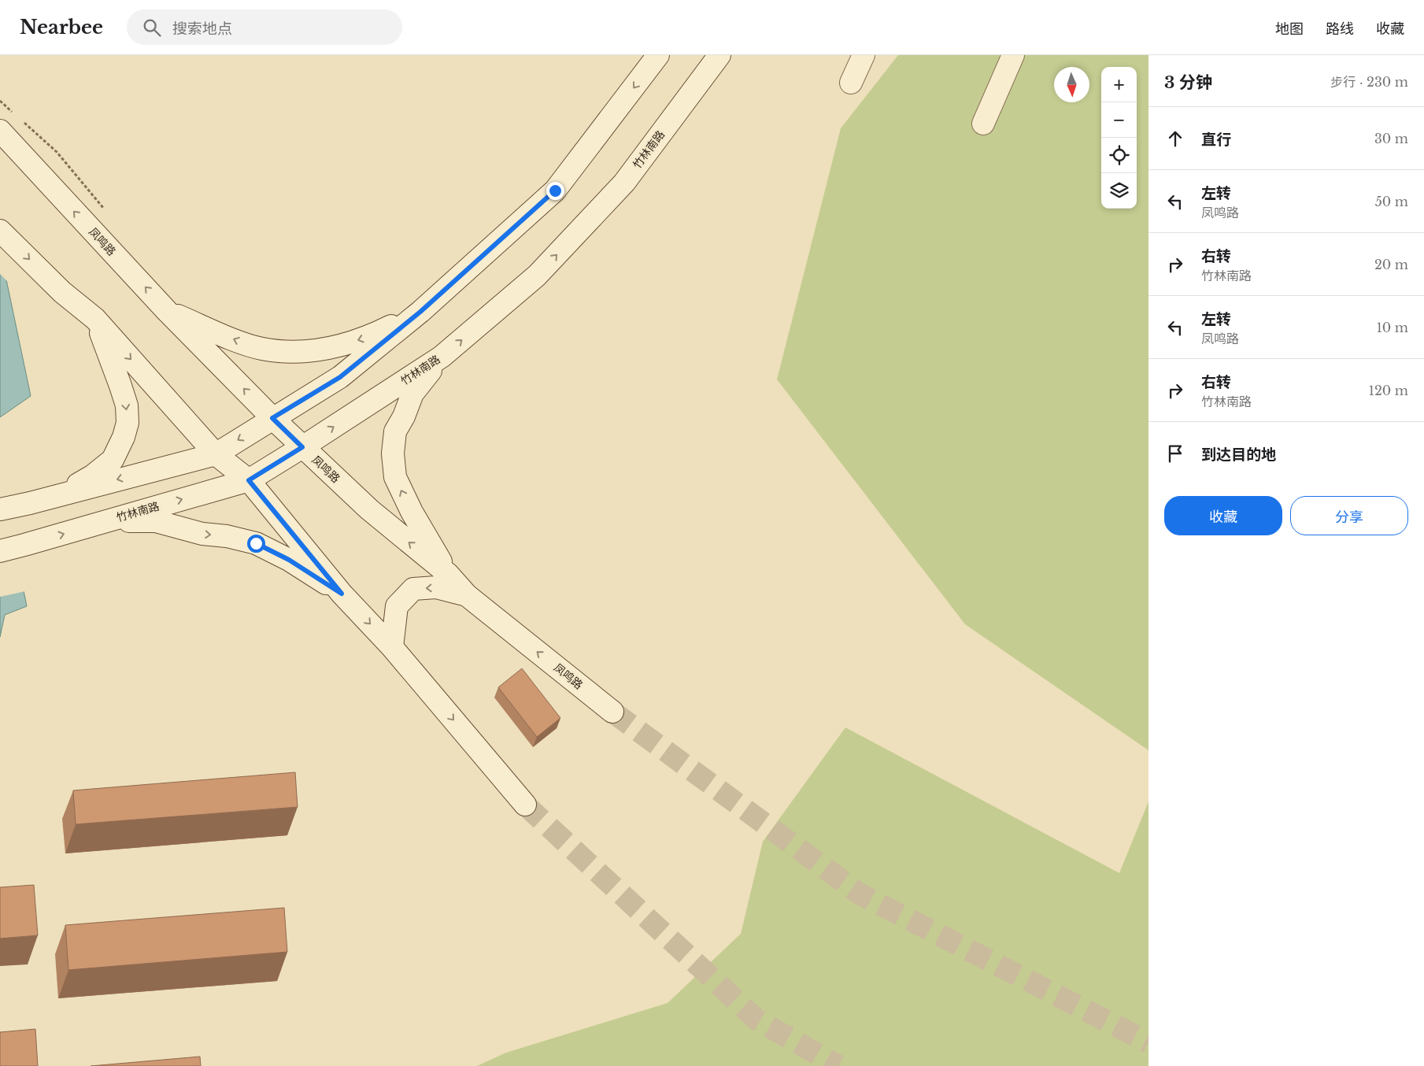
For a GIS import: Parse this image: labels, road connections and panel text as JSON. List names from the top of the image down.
{
  "streets": {
    "main road": ["竹林南路", "凤鸣路"]
  },
  "crossings": [
    ["竹林南路", "凤鸣路"]
  ],
  "north": "bottom",
  "page": {
    "header": "Nearbee",
    "search": "搜索地点",
    "nav": ["地图", "路线", "收藏"],
    "heading": ["3 分钟", "步行 · 230 m"],
    "map_buttons": ["+", "−"],
    "list": [
      ["直行", "30 m"],
      ["左转", "凤鸣路", "50 m"],
      ["右转", "竹林南路", "20 m"],
      ["左转", "凤鸣路", "10 m"],
      ["右转", "竹林南路", "120 m"],
      "到达目的地"
    ],
    "buttons": ["收藏", "分享"]
  }
}
